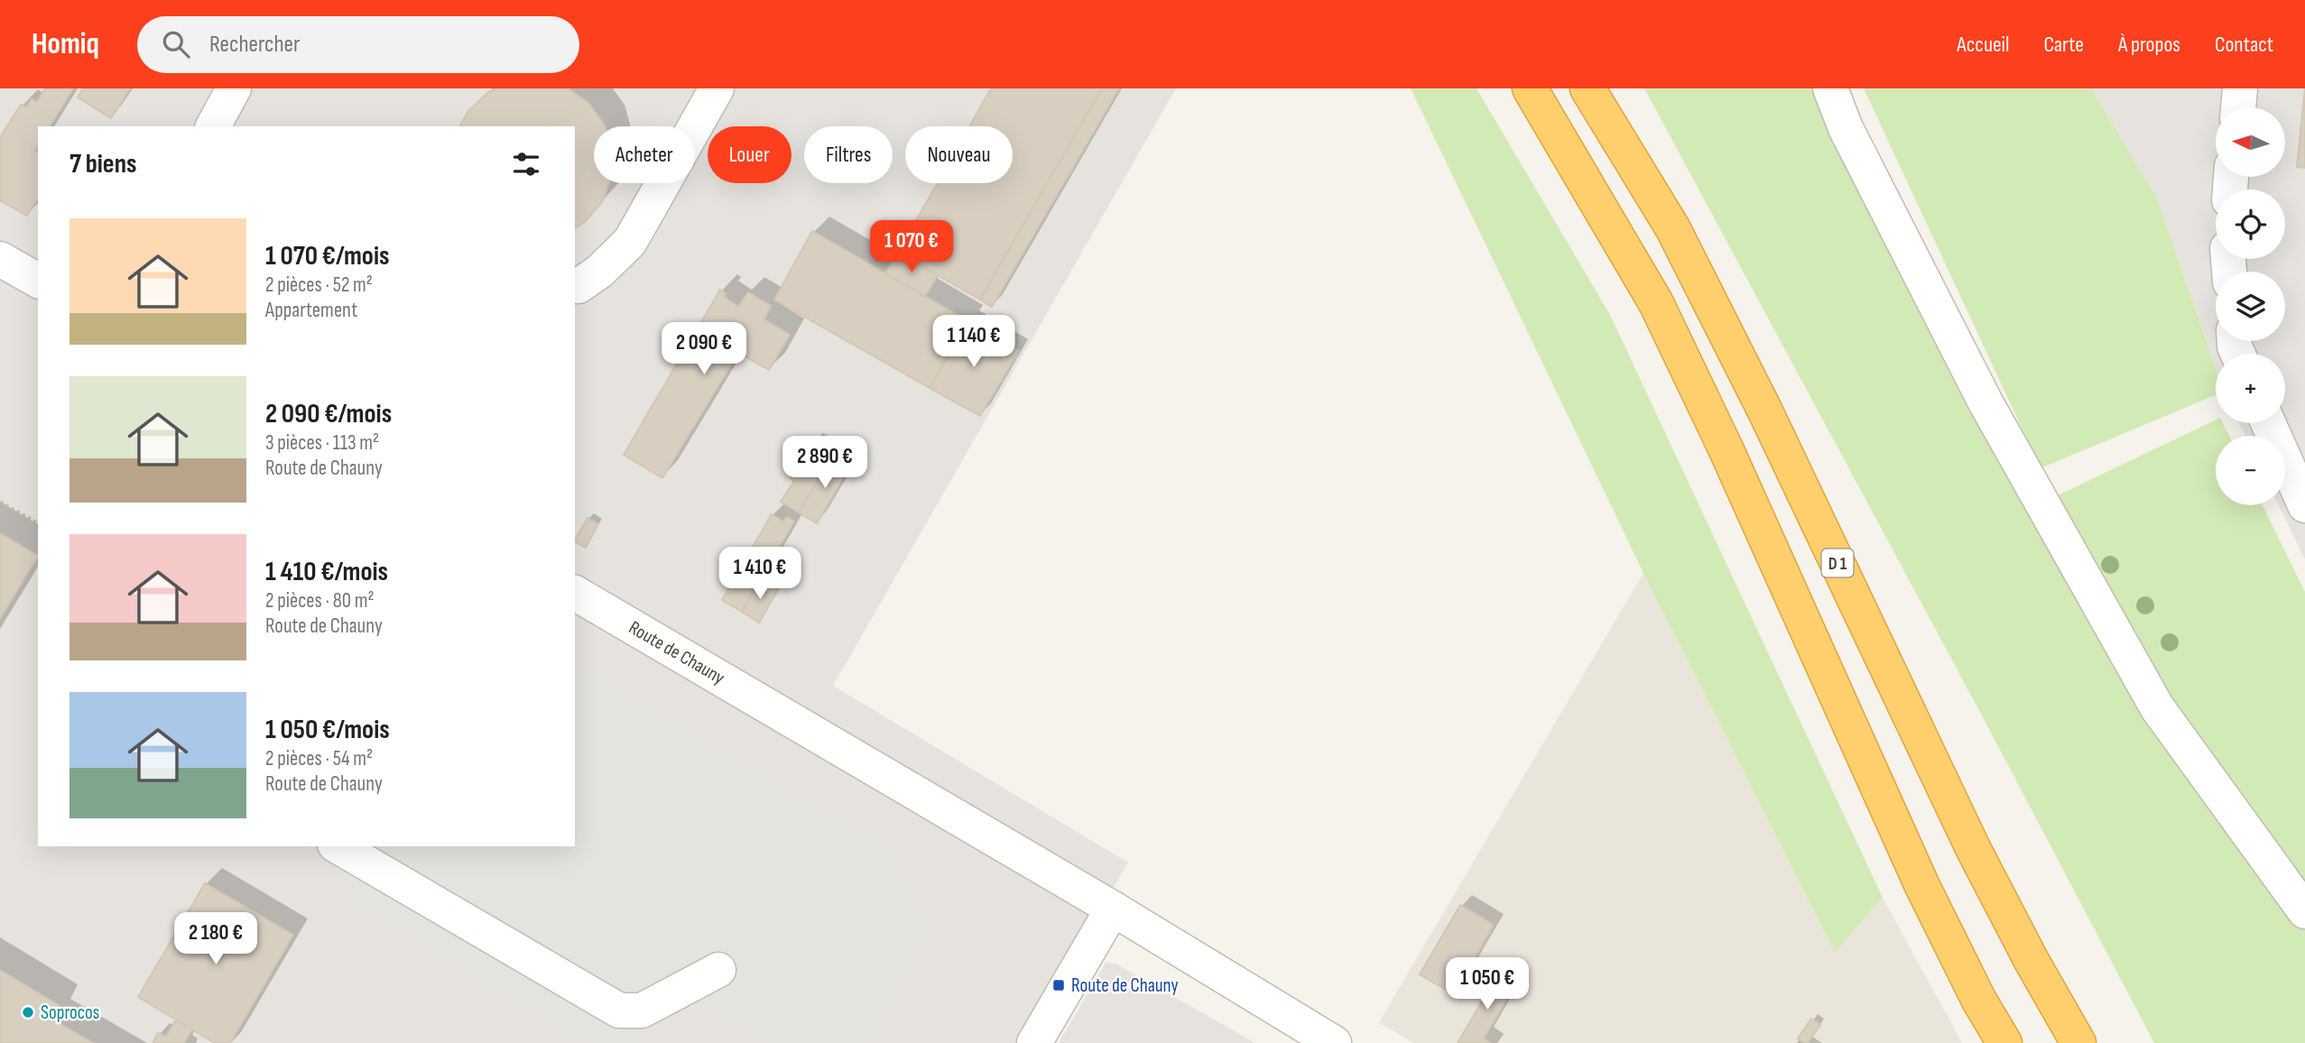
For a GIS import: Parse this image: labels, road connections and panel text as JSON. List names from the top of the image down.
{
  "streets": {
    "highway": ["D 1"],
    "street": ["Route de Chauny"]
  },
  "places": {
    "transit": ["Route de Chauny"],
    "other": ["Soprocos"]
  },
  "north": "left",
  "page": {
    "header": "Homiq",
    "search": "Rechercher",
    "nav": [
      "Accueil",
      "Carte",
      "À propos",
      "Contact"
    ],
    "map_buttons": ["+", "−"],
    "chip": [
      "Acheter",
      "Louer",
      "Filtres",
      "Nouveau"
    ],
    "heading": "7 biens",
    "list": [
      {
        "name": "1 070 €/mois",
        "note": "2 pièces · 52 m² · Appartement"
      },
      {
        "name": "2 090 €/mois",
        "note": "3 pièces · 113 m² · Route de Chauny"
      },
      {
        "name": "1 410 €/mois",
        "note": "2 pièces · 80 m² · Route de Chauny"
      },
      {
        "name": "1 050 €/mois",
        "note": "2 pièces · 54 m² · Route de Chauny"
      }
    ],
    "price": [
      "1 070 €",
      "1 140 €",
      "2 090 €",
      "2 890 €",
      "1 410 €",
      "2 180 €",
      "1 050 €"
    ]
  }
}
